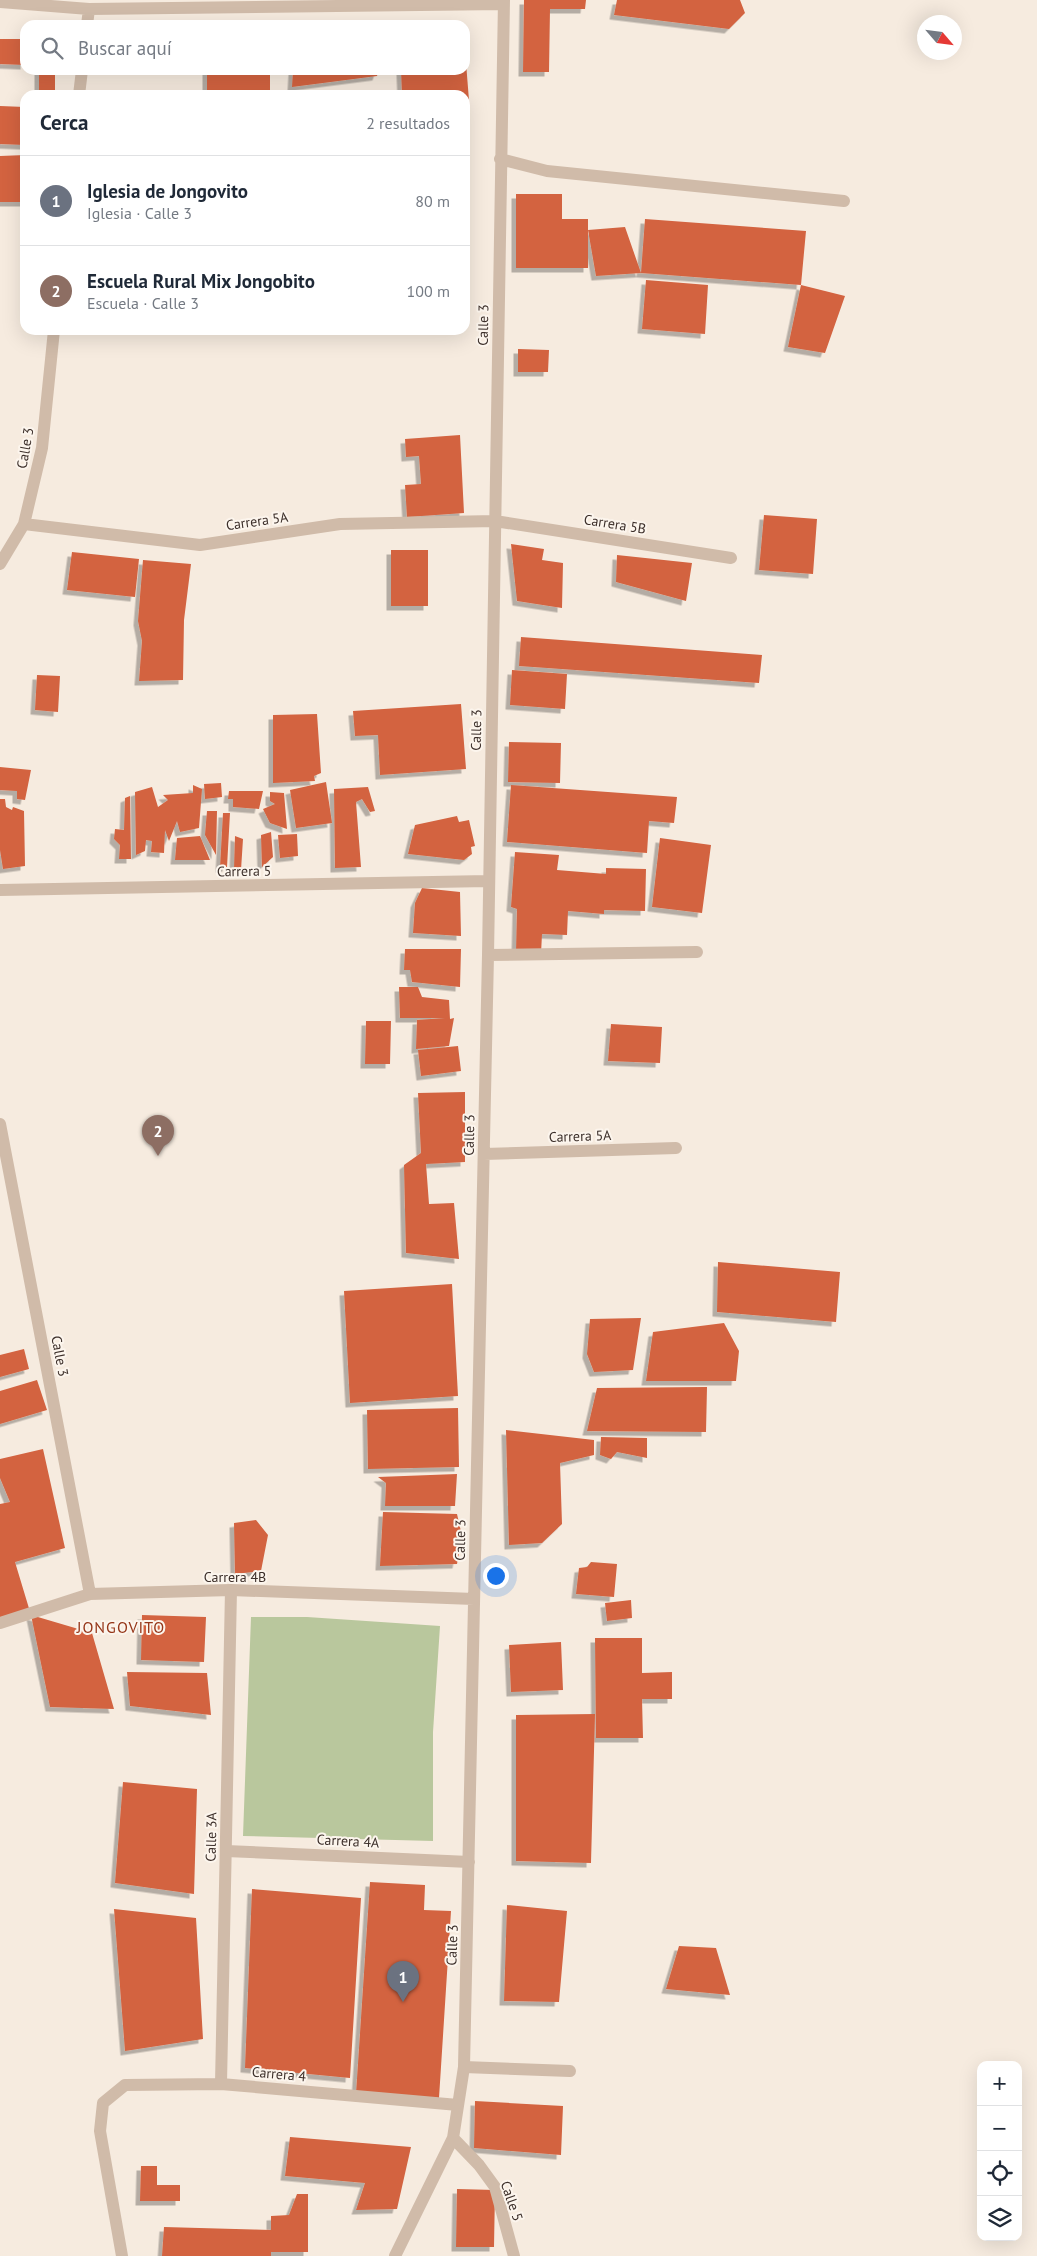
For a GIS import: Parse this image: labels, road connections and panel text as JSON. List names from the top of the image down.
{
  "streets": {
    "street": [
      "Calle 3",
      "Carrera 5A",
      "Carrera 5B",
      "Carrera 5",
      "Carrera 4B",
      "Calle 3A",
      "Carrera 4A",
      "Carrera 4",
      "Calle 5"
    ]
  },
  "crossings": [
    ["Calle 3", "Carrera 5A"],
    ["Calle 3", "Carrera 5B"],
    ["Calle 3", "Carrera 5"],
    ["Calle 3", "Carrera 4B"],
    ["Calle 3", "Carrera 4A"],
    ["Calle 3", "Carrera 4"],
    ["Calle 3", "Calle 5"],
    ["Carrera 5A", "Carrera 5B"],
    ["Carrera 4B", "Calle 3A"],
    ["Calle 3A", "Carrera 4A"],
    ["Calle 3A", "Carrera 4"]
  ],
  "districts": ["JONGOVITO"],
  "north": "bottom right",
  "page": {
    "search": "Buscar aquí",
    "heading": ["Cerca", "2 resultados"],
    "list": [
      {
        "mark": "1",
        "name": "Iglesia de Jongovito",
        "note": "Iglesia · Calle 3",
        "value": "80 m"
      },
      {
        "mark": "2",
        "name": "Escuela Rural Mix Jongobito",
        "note": "Escuela · Calle 3",
        "value": "100 m"
      }
    ],
    "pins": ["2", "1"],
    "map_buttons": ["+", "−"]
  }
}
